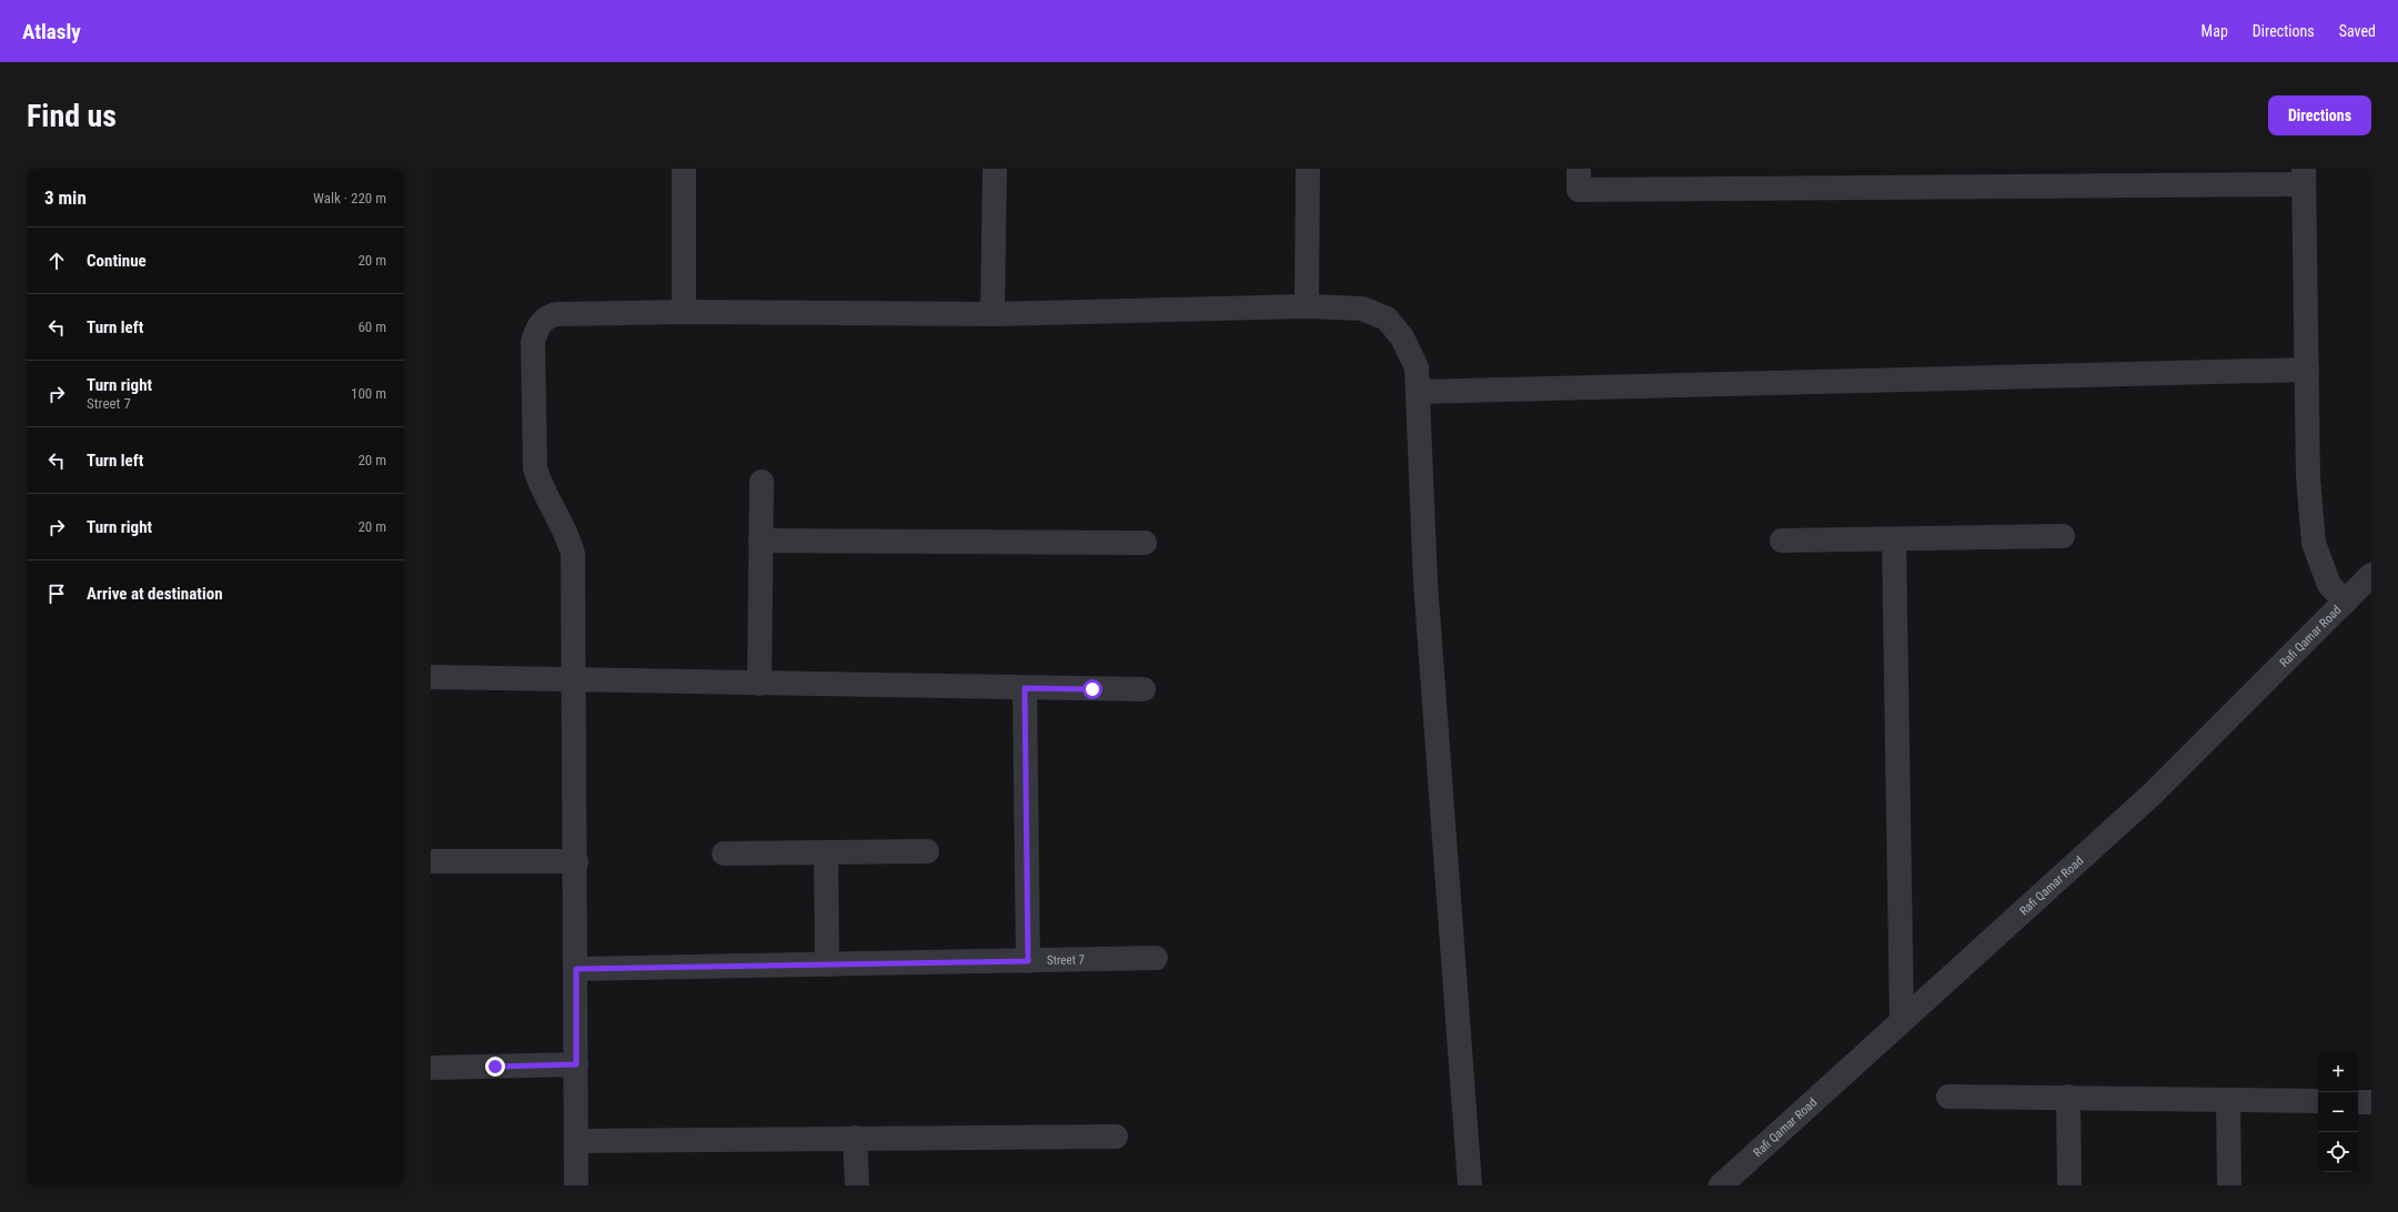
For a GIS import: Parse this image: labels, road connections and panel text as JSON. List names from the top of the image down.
{
  "streets": {
    "street": ["Rafi Qamar Road", "Street 7"]
  },
  "page": {
    "header": "Atlasly",
    "nav": ["Map", "Directions", "Saved"],
    "buttons": "Directions",
    "title": "Find us",
    "heading": ["3 min", "Walk · 220 m"],
    "list": [
      ["Continue", "20 m"],
      ["Turn left", "60 m"],
      ["Turn right", "Street 7", "100 m"],
      ["Turn left", "20 m"],
      ["Turn right", "20 m"],
      "Arrive at destination"
    ],
    "map_buttons": ["+", "−"]
  }
}
